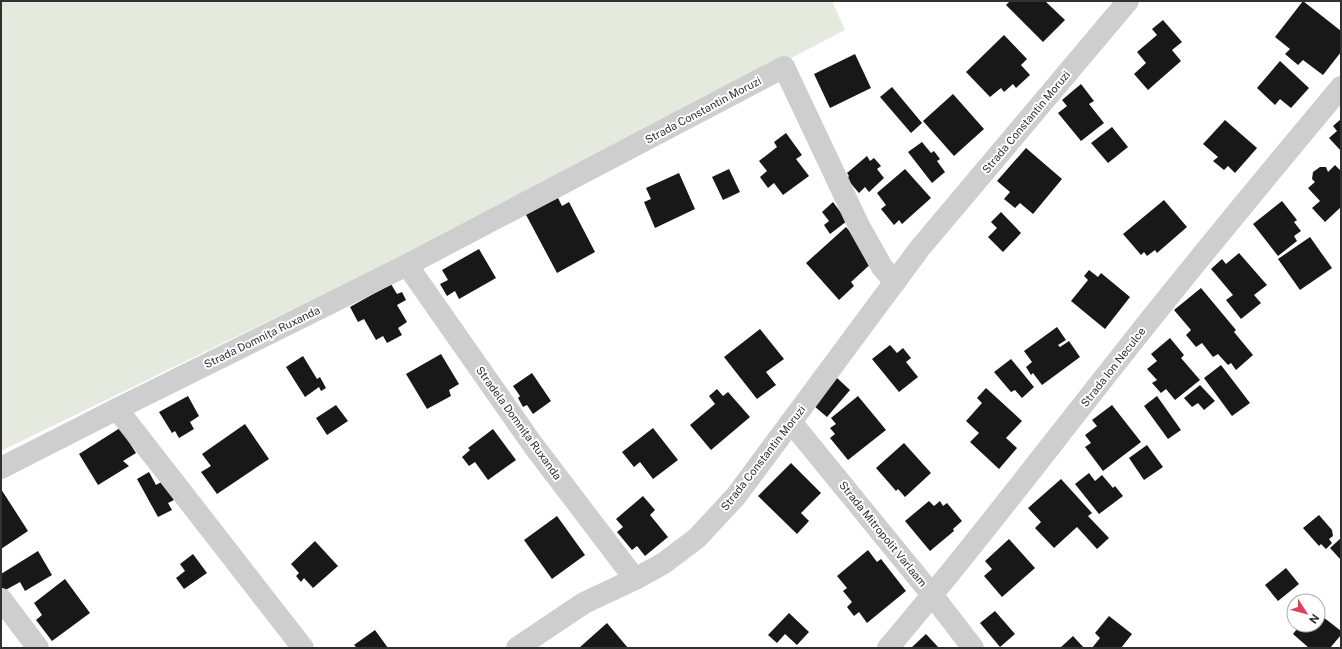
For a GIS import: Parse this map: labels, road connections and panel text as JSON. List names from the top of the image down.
{
  "streets": {
    "street": [
      "Strada Constantin Moruzi",
      "Strada Domnița Ruxanda",
      "Strada Ion Neculce",
      "Stradela Domnița Ruxanda",
      "Strada Mitropolit Varlaam"
    ]
  },
  "crossings": [
    ["Strada Constantin Moruzi", "Strada Domnița Ruxanda"],
    ["Strada Constantin Moruzi", "Stradela Domnița Ruxanda"],
    ["Strada Constantin Moruzi", "Strada Mitropolit Varlaam"],
    ["Strada Domnița Ruxanda", "Stradela Domnița Ruxanda"],
    ["Strada Ion Neculce", "Strada Mitropolit Varlaam"]
  ],
  "north": "bottom right"
}
